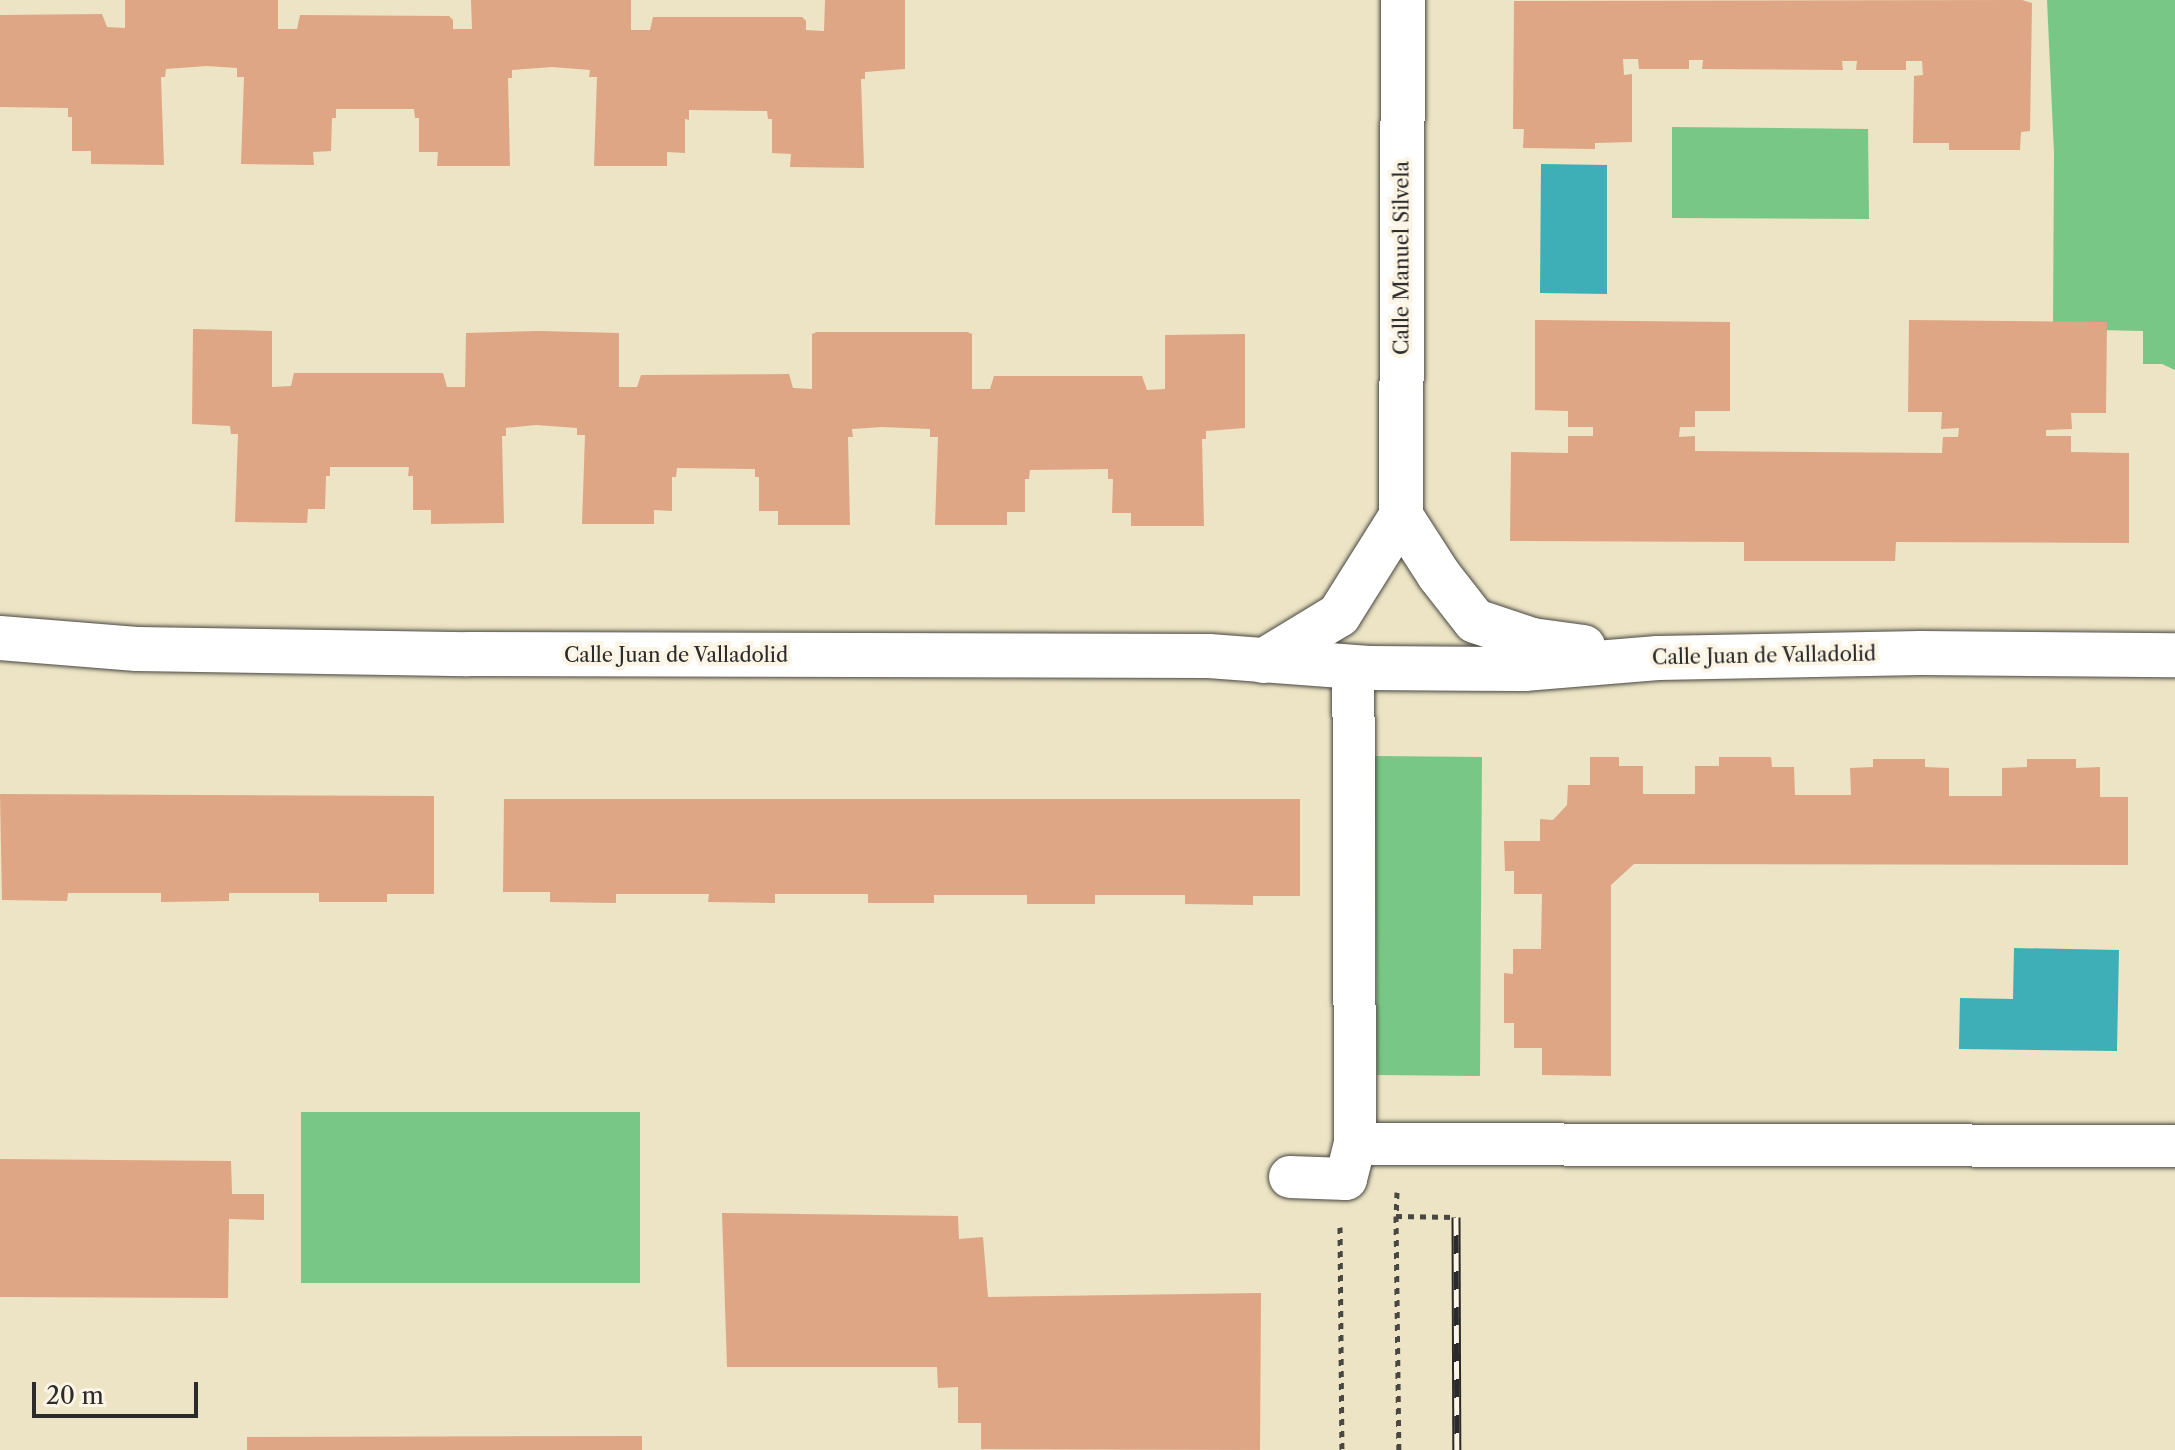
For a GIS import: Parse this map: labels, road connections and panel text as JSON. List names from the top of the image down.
{
  "streets": {
    "street": ["Calle Manuel Silvela", "Calle Juan de Valladolid"]
  },
  "scale_bar": "20 m"
}
